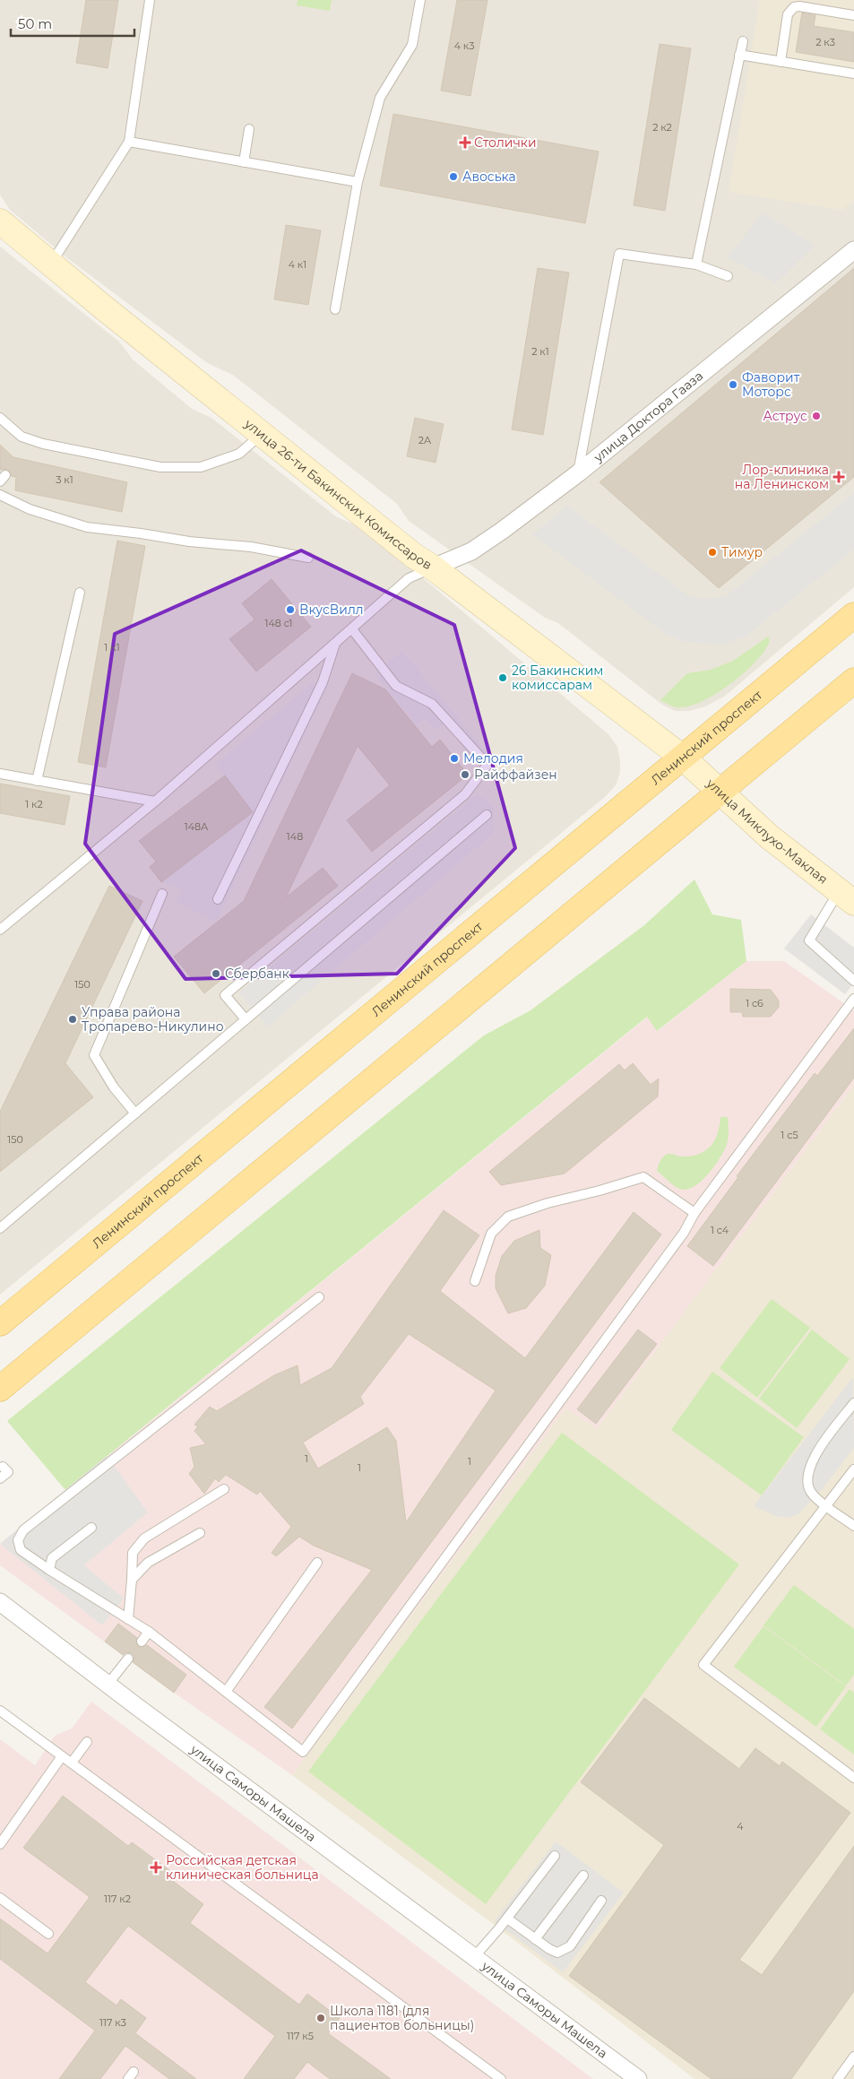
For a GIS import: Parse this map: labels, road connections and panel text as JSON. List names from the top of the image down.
{
  "streets": {
    "main road": ["улица 26-ти Бакинских Комиссаров", "Ленинский проспект", "улица Миклухо-Маклая"],
    "street": ["улица Доктора Гааза", "улица Саморы Машела"]
  },
  "crossings": [
    ["улица Доктора Гааза", "улица 26-ти Бакинских Комиссаров"],
    ["улица 26-ти Бакинских Комиссаров", "Ленинский проспект"],
    ["улица 26-ти Бакинских Комиссаров", "улица Миклухо-Маклая"],
    ["Ленинский проспект", "улица Миклухо-Маклая"]
  ],
  "places": {
    "health": ["Столички", "Лор-клиника на Ленинском", "Российская детская клиническая больница"],
    "other": [
      "Авоська",
      "Фаворит Моторс",
      "Аструс",
      "Тимур",
      "ВкусВилл",
      "26 Бакинским комиссарам",
      "Мелодия",
      "Райффайзен",
      "Сбербанк",
      "Управа района Тропарево-Никулино",
      "Школа 1181 (для пациентов больницы)"
    ]
  },
  "house_numbers": [
    "2 к3",
    "4 к3",
    "2 к2",
    "4 к1",
    "2 к1",
    "2А",
    "3 к1",
    "148 с1",
    "1 к1",
    "1 к2",
    "148А",
    "148",
    "150",
    "1 с6",
    "1 с5",
    "150",
    "1 с4",
    "1",
    "1",
    "1",
    "4",
    "117 к2",
    "117 к3",
    "117 к5"
  ],
  "scale_bar": "50 m"
}
